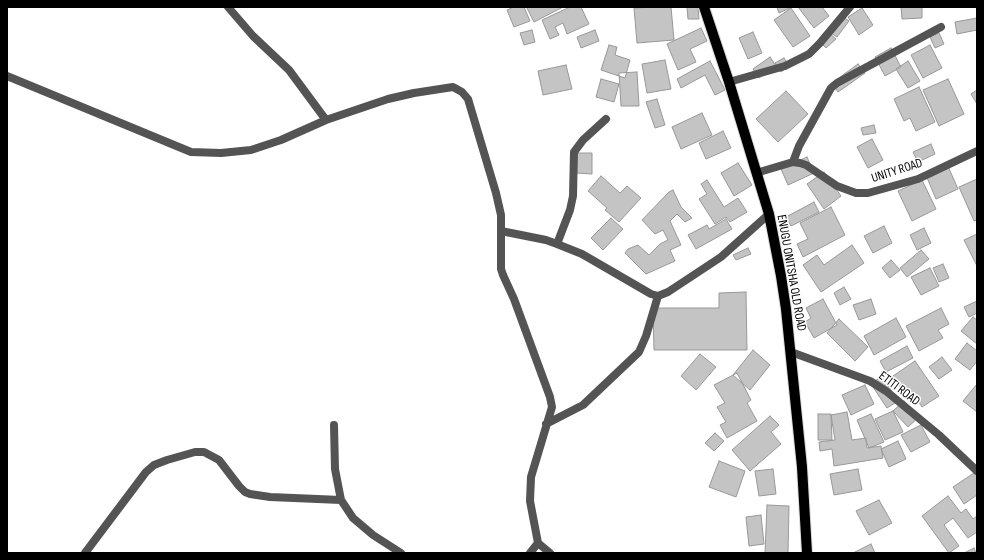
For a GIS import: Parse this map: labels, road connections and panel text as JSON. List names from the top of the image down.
{
  "streets": {
    "main road": ["ENUGU ONITSHA OLD ROAD"],
    "street": ["UNITY ROAD", "ETITI ROAD"]
  },
  "crossings": [
    ["ENUGU ONITSHA OLD ROAD", "ETITI ROAD"]
  ]
}
